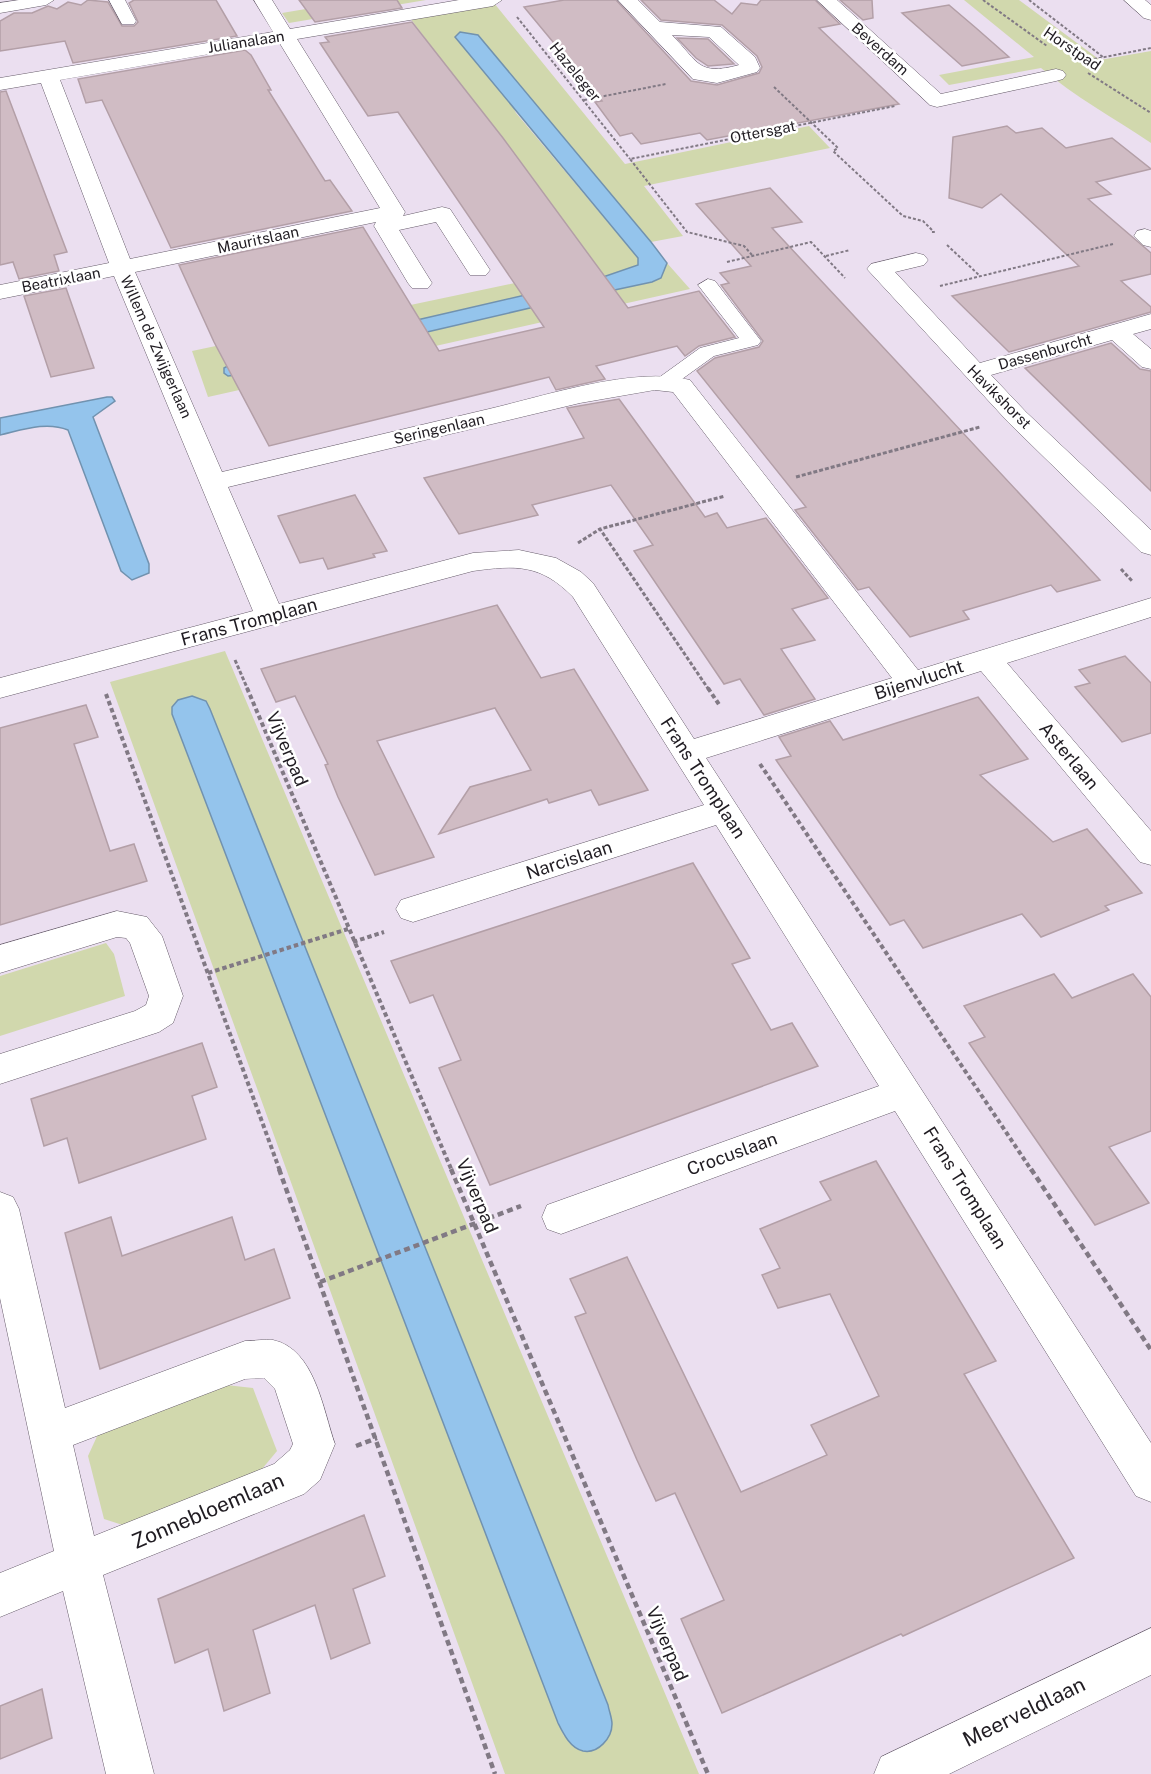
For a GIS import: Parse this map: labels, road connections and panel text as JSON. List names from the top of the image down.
{
  "streets": {
    "street": [
      "Julianalaan",
      "Beverdam",
      "Mauritslaan",
      "Beatrixlaan",
      "Willem de Zwijgerlaan",
      "Dassenburcht",
      "Havikshorst",
      "Seringenlaan",
      "Frans Tromplaan",
      "Bijenvlucht",
      "Asterlaan",
      "Narcislaan",
      "Crocuslaan",
      "Zonnebloemlaan",
      "Meerveldlaan"
    ],
    "path": [
      "Horstpad",
      "Hazeleger",
      "Ottersgat",
      "Vijverpad"
    ]
  },
  "crossings": [
    ["Julianalaan", "Hazeleger"],
    ["Julianalaan", "Willem de Zwijgerlaan"],
    ["Beverdam", "Ottersgat"],
    ["Hazeleger", "Ottersgat"],
    ["Mauritslaan", "Beatrixlaan"],
    ["Mauritslaan", "Willem de Zwijgerlaan"],
    ["Beatrixlaan", "Willem de Zwijgerlaan"],
    ["Willem de Zwijgerlaan", "Seringenlaan"],
    ["Willem de Zwijgerlaan", "Frans Tromplaan"],
    ["Dassenburcht", "Havikshorst"],
    ["Frans Tromplaan", "Bijenvlucht"],
    ["Frans Tromplaan", "Vijverpad"],
    ["Frans Tromplaan", "Narcislaan"],
    ["Frans Tromplaan", "Crocuslaan"],
    ["Bijenvlucht", "Asterlaan"]
  ]
}
